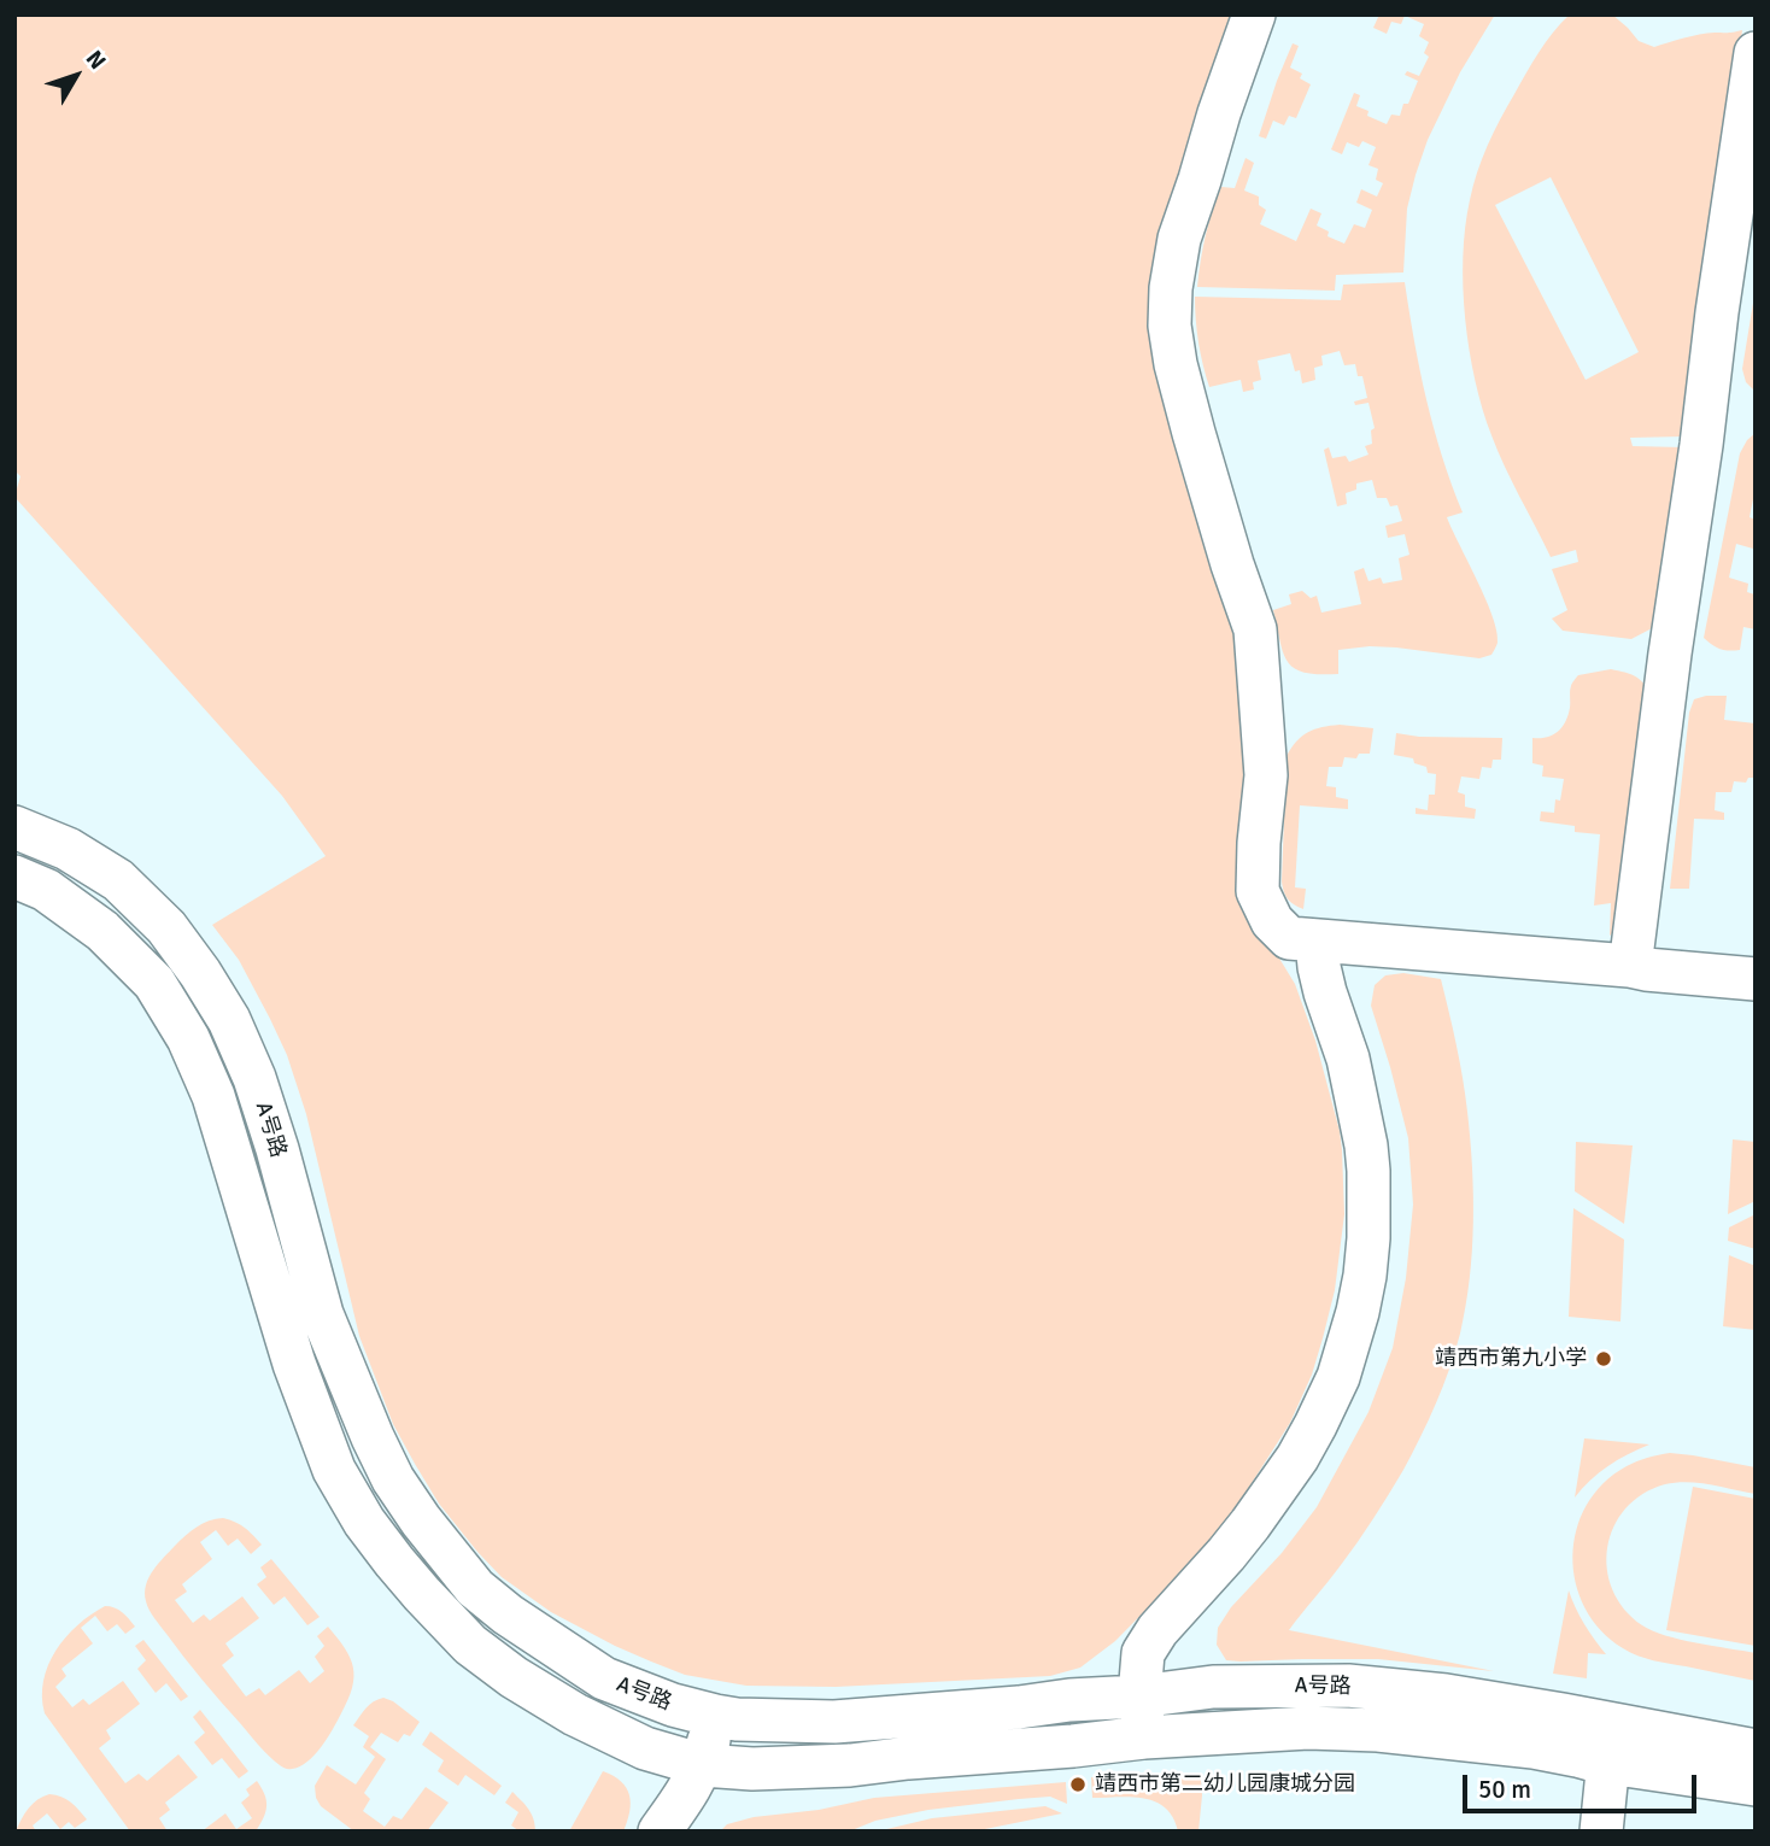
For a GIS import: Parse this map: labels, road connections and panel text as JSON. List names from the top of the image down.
{
  "streets": {
    "street": ["A号路"]
  },
  "places": ["靖西市第九小学", "靖西市第二幼儿园康城分园"],
  "scale_bar": "50 m",
  "north": "top right"
}
